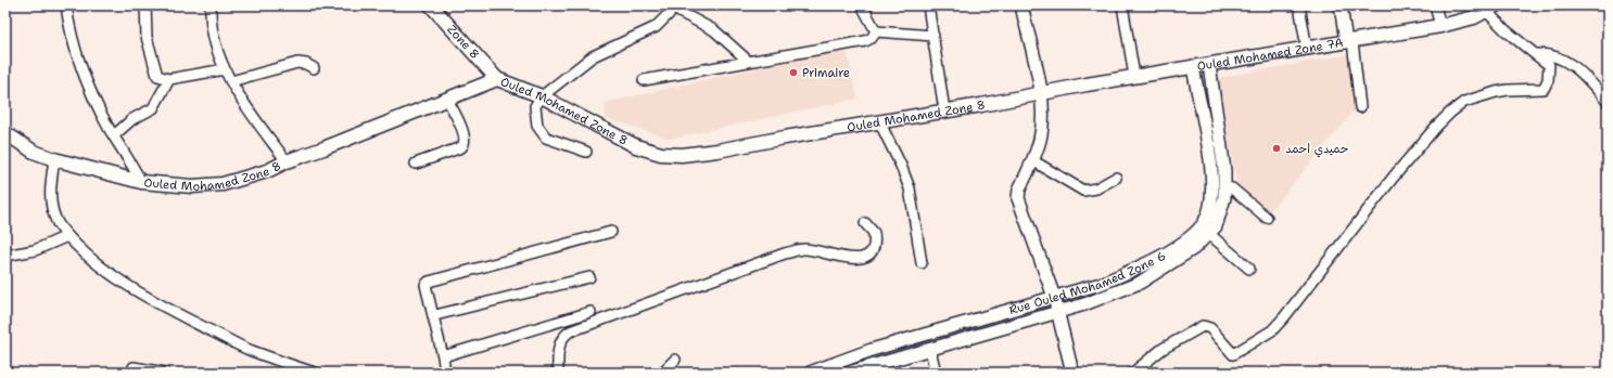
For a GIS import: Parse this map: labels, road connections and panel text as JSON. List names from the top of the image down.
{
  "streets": {
    "main road": ["Zone 8", "Ouled Mohamed Zone 7A", "Ouled Mohamed Zone 8"],
    "street": ["Rue Ouled Mohamed Zone 6"]
  },
  "crossings": [
    ["Zone 8", "Ouled Mohamed Zone 8"],
    ["Ouled Mohamed Zone 7A", "Ouled Mohamed Zone 8"],
    ["Ouled Mohamed Zone 7A", "Rue Ouled Mohamed Zone 6"]
  ],
  "places": ["Primaire", "حميدي احمد"]
}
